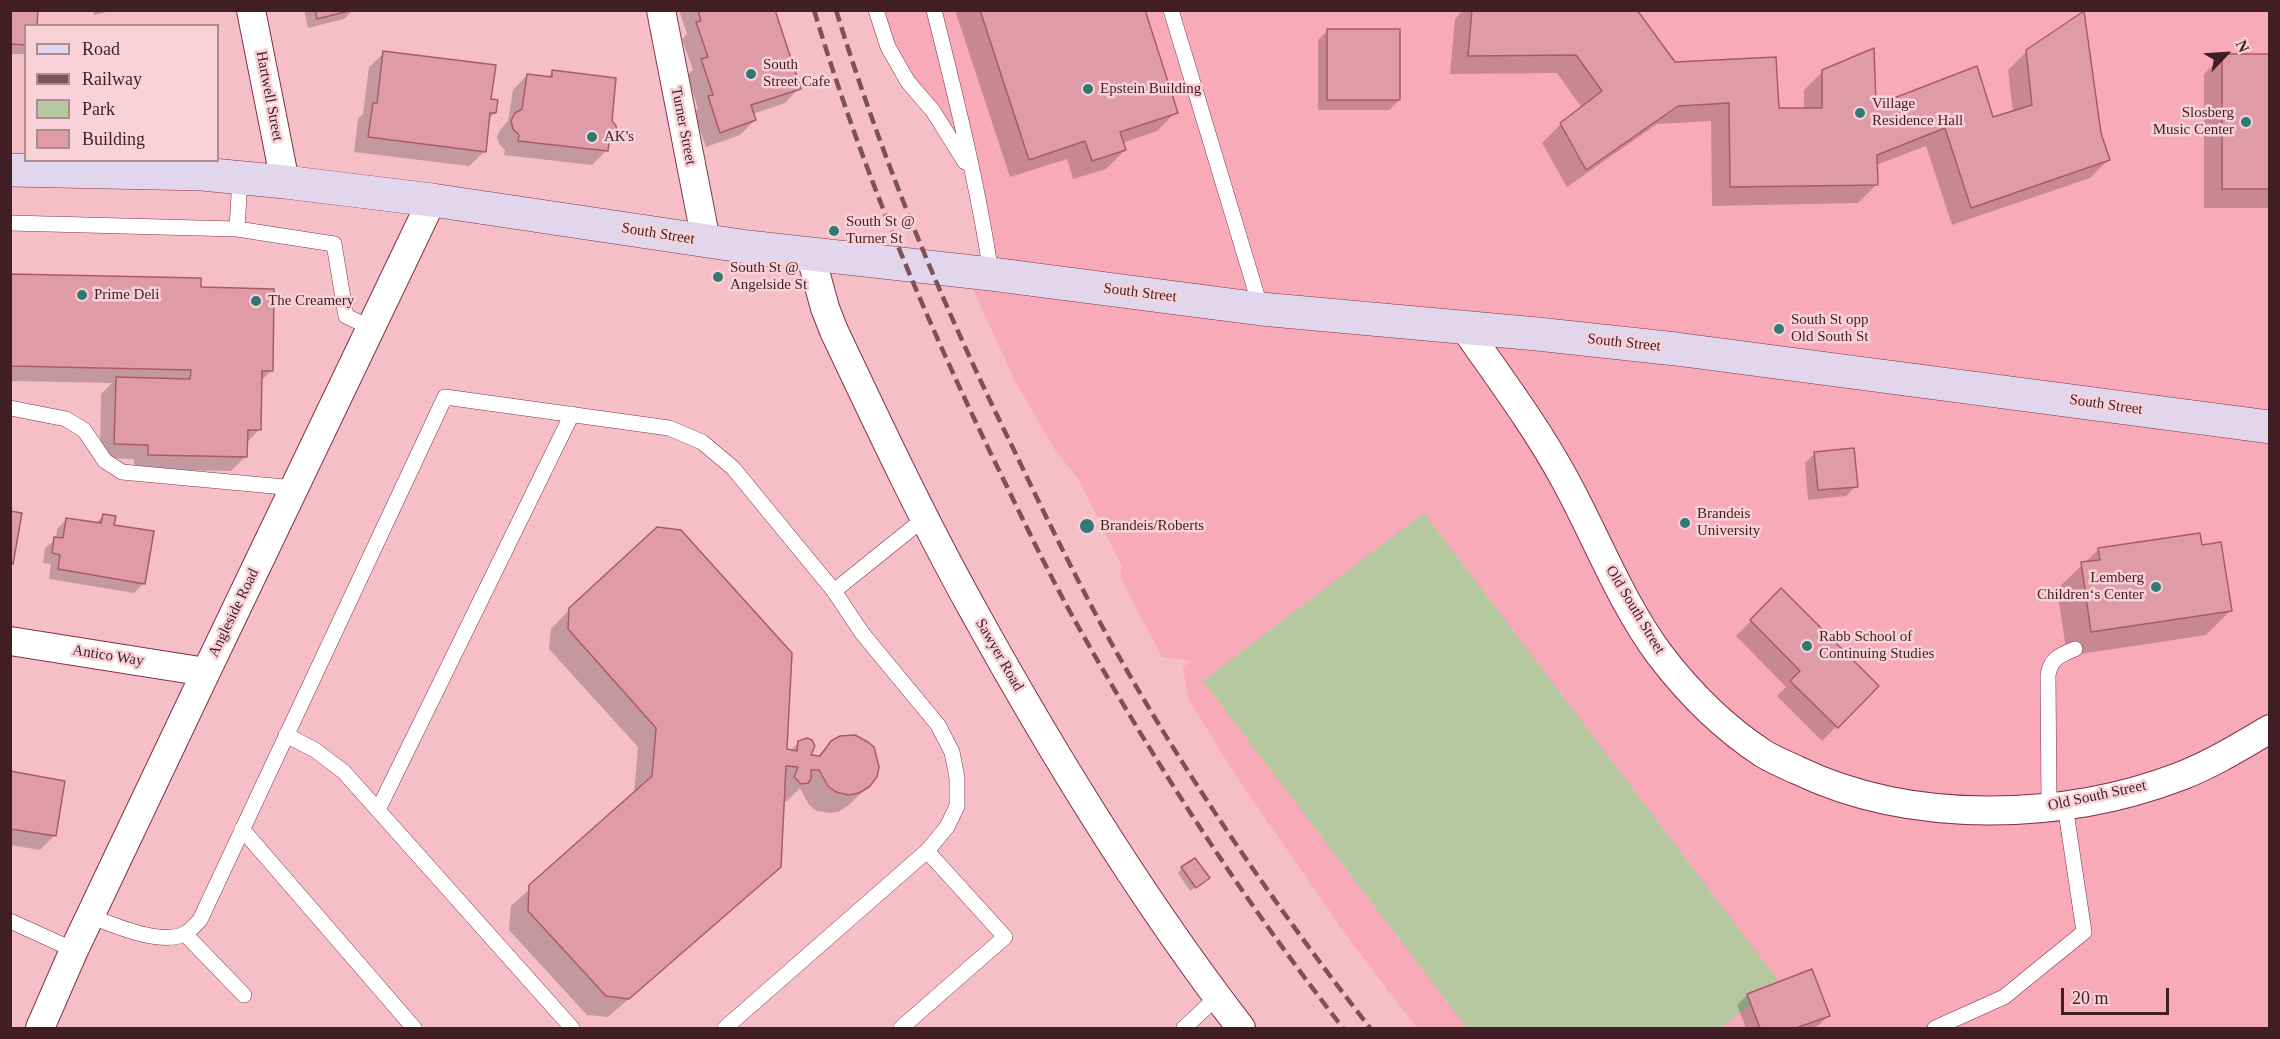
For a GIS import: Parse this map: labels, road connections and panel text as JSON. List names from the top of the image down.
{
  "streets": {
    "main road": ["South Street"],
    "street": [
      "Hartwell Street",
      "Turner Street",
      "Old South Street",
      "Angleside Road",
      "Sawyer Road",
      "Antico Way"
    ]
  },
  "crossings": [
    ["Hartwell Street", "South Street"],
    ["Turner Street", "South Street"],
    ["South Street", "Old South Street"],
    ["South Street", "Angleside Road"],
    ["South Street", "Sawyer Road"],
    ["Angleside Road", "Antico Way"]
  ],
  "places": [
    "South Street Cafe",
    "Epstein Building",
    "Village Residence Hall",
    "Slosberg Music Center",
    "AK's",
    "South St @ Turner St",
    "South St @ Angelside St",
    "Prime Deli",
    "The Creamery",
    "South St opp Old South St",
    "Brandeis University",
    "Brandeis/Roberts",
    "Lemberg Childrenʻs Center",
    "Rabb School of Continuing Studies"
  ],
  "legend": [
    "Road",
    "Railway",
    "Park",
    "Building"
  ],
  "scale_bar": "20 m",
  "north": "top right"
}
